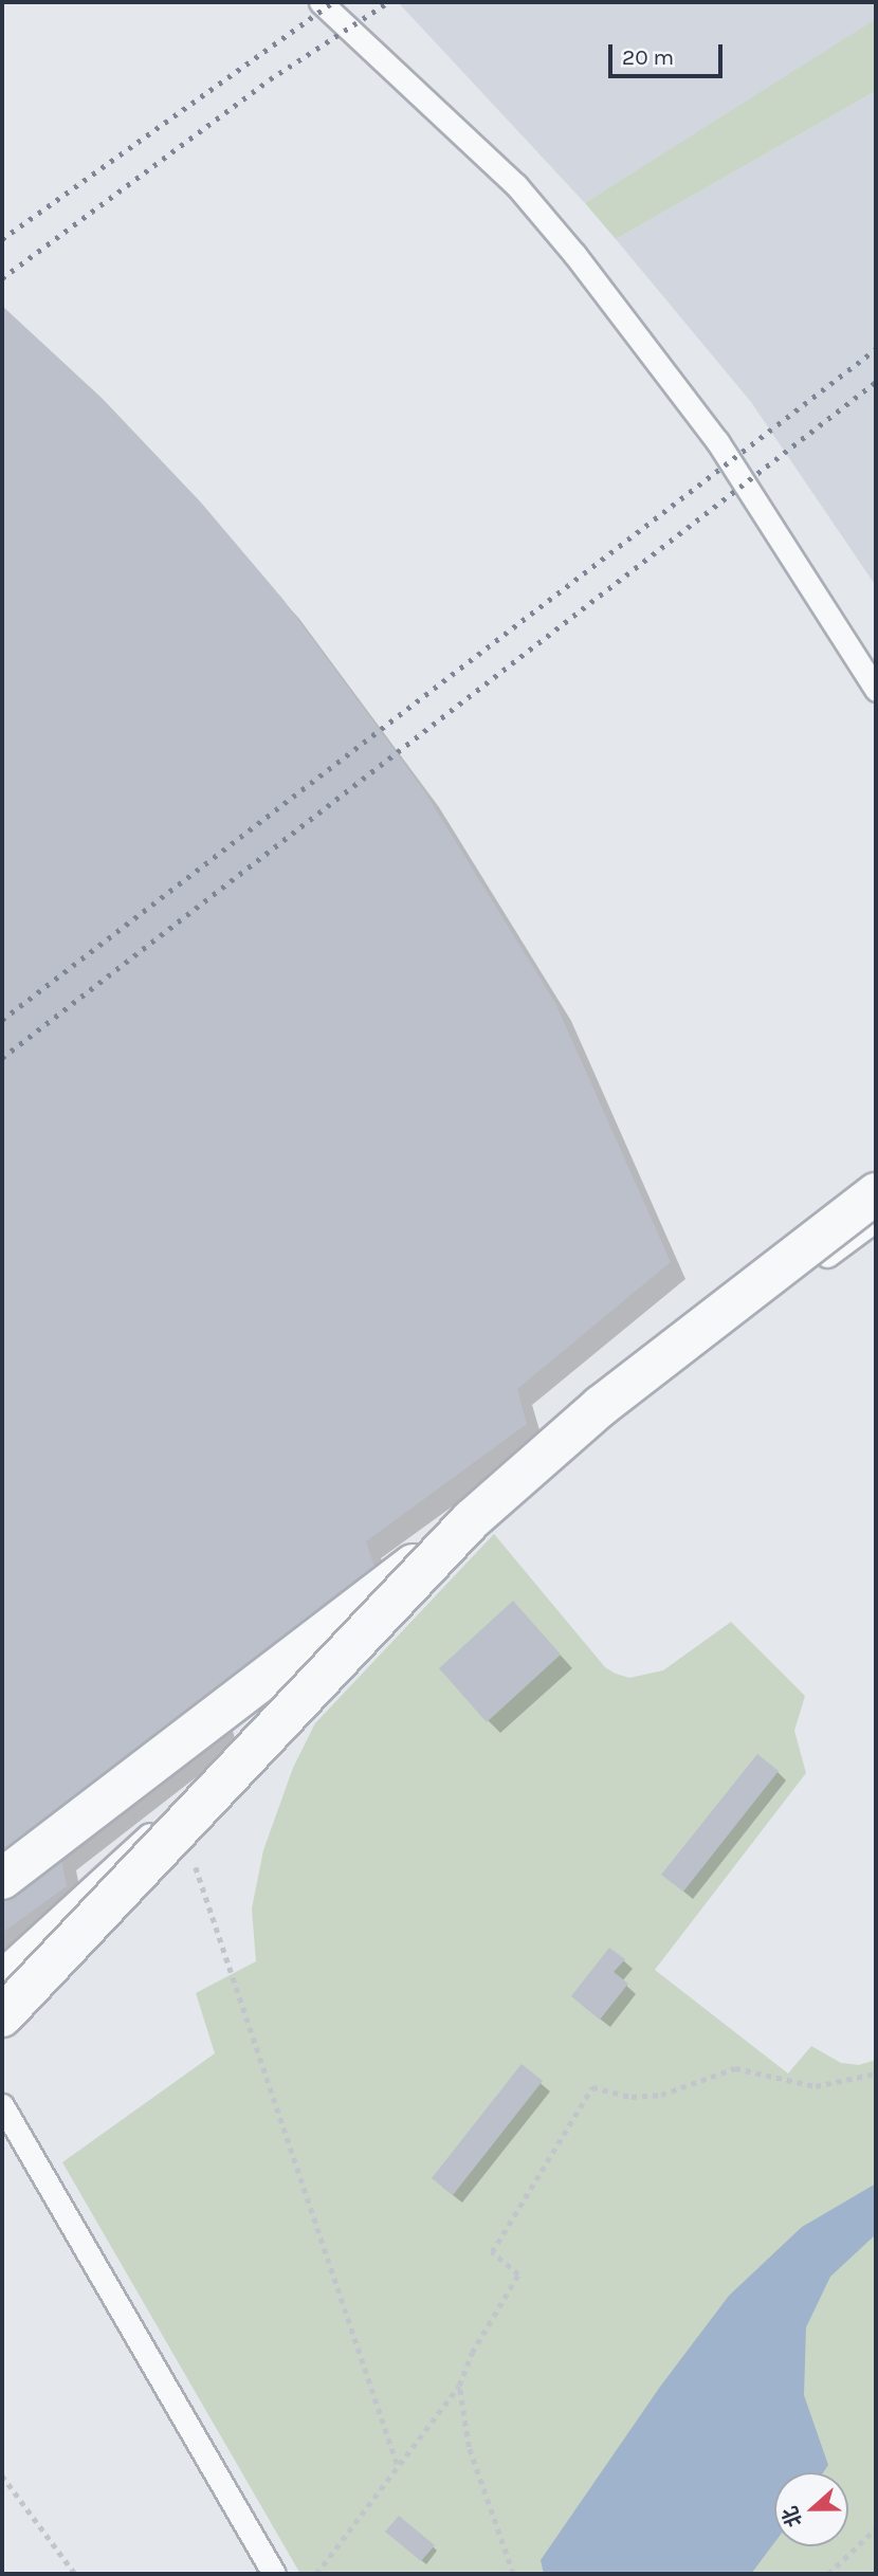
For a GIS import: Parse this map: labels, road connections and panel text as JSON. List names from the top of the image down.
{
  "scale_bar": "20 m",
  "north": "left"
}
